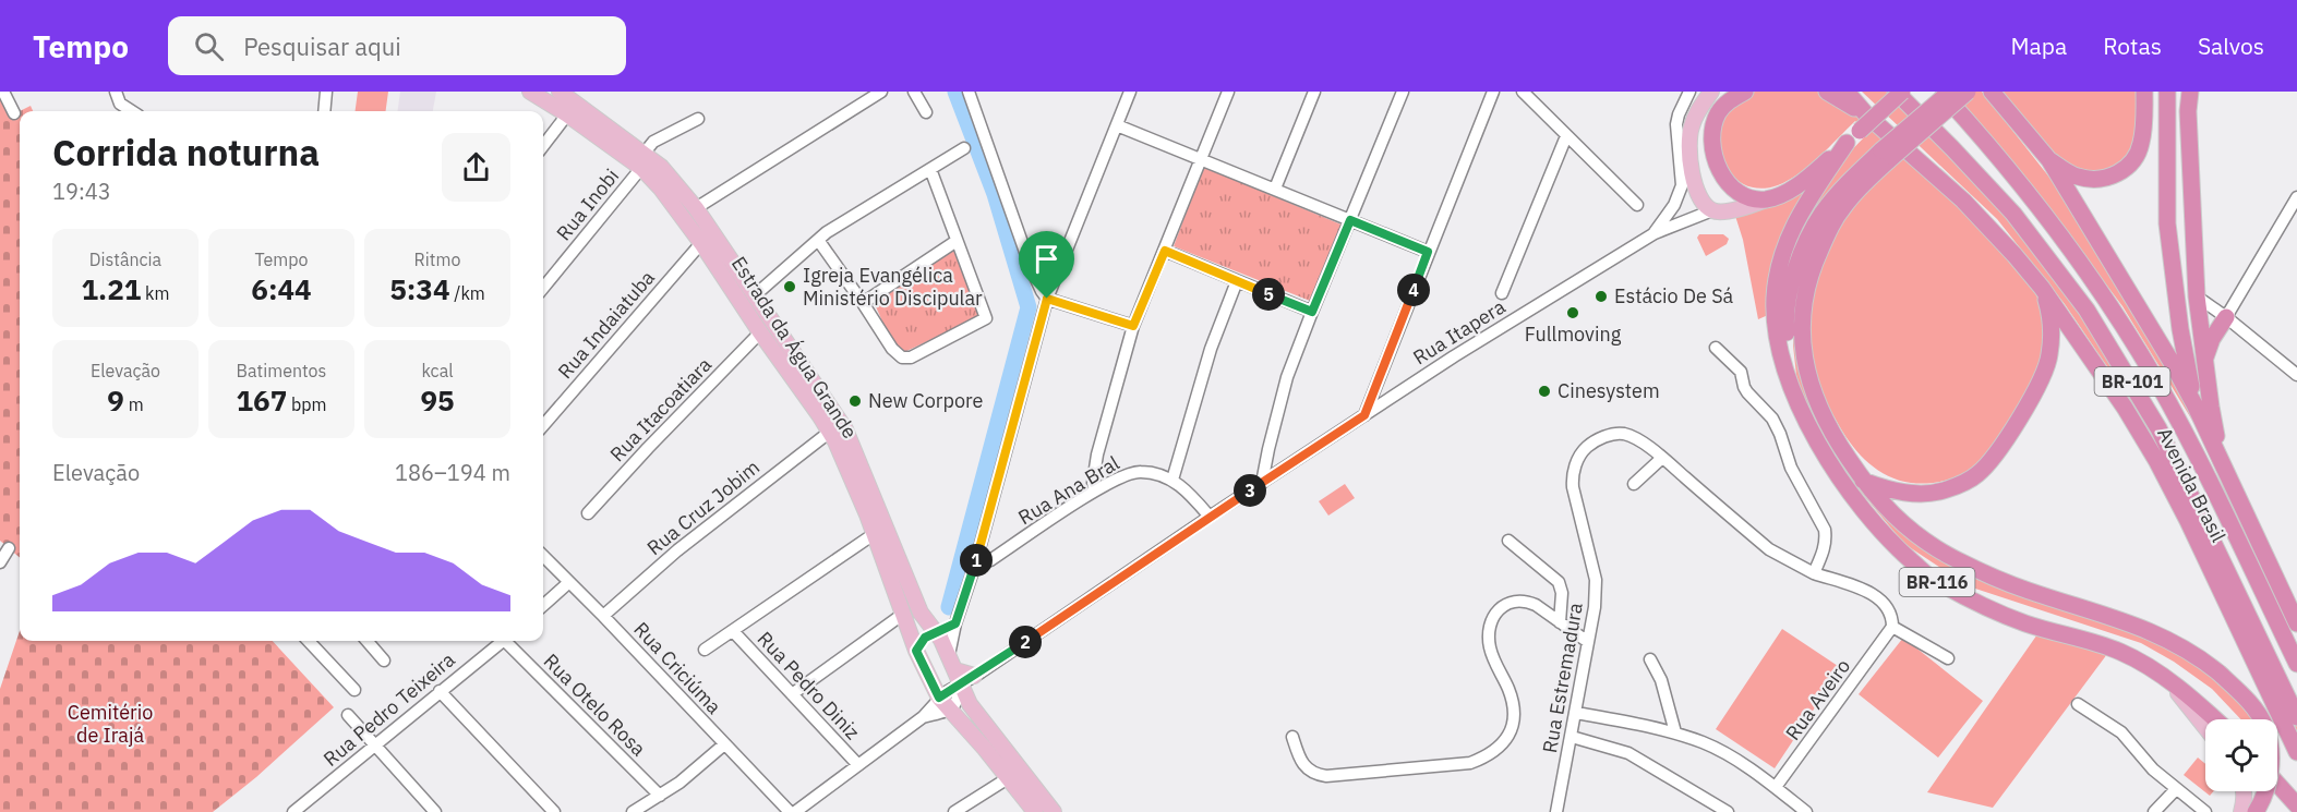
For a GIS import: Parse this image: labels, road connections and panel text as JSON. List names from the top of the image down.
{
  "streets": {
    "highway": ["BR-101", "Avenida Brasil", "BR-116"],
    "main road": ["Estrada da Água Grande"],
    "street": [
      "Rua Inobi",
      "Rua Indaiatuba",
      "Rua Itapera",
      "Rua Itacoatiara",
      "Rua Ana Bral",
      "Rua Cruz Jobim",
      "Rua Criciúma",
      "Rua Estremadura",
      "Rua Pedro Diniz",
      "Rua Aveiro",
      "Rua Otelo Rosa",
      "Rua Pedro Teixeira"
    ]
  },
  "crossings": [
    ["Rua Inobi", "Estrada da Água Grande"],
    ["Rua Indaiatuba", "Estrada da Água Grande"],
    ["Rua Itapera", "Rua Ana Bral"],
    ["Estrada da Água Grande", "Rua Itacoatiara"],
    ["Estrada da Água Grande", "Rua Cruz Jobim"],
    ["Rua Cruz Jobim", "Rua Criciúma"],
    ["Rua Estremadura", "Rua Aveiro"]
  ],
  "parks": ["Cemitério de Irajá"],
  "places": [
    "Igreja Evangélica Ministério Discipular",
    "Estácio De Sá",
    "Fullmoving",
    "Cinesystem",
    "New Corpore"
  ],
  "page": {
    "header": "Tempo",
    "search": "Pesquisar aqui",
    "nav": ["Mapa", "Rotas", "Salvos"],
    "heading": ["Corrida noturna", "19:43"],
    "stats": [
      ["Distância", "1.21 km"],
      ["Tempo", "6:44"],
      ["Ritmo", "5:34 /km"],
      ["Elevação", "9 m"],
      ["Batimentos", "167 bpm"],
      ["kcal", "95"]
    ],
    "pins": [
      "4",
      "5",
      "3",
      "1",
      "2"
    ],
    "chart": ["Elevação", "186–194 m"]
  }
}
